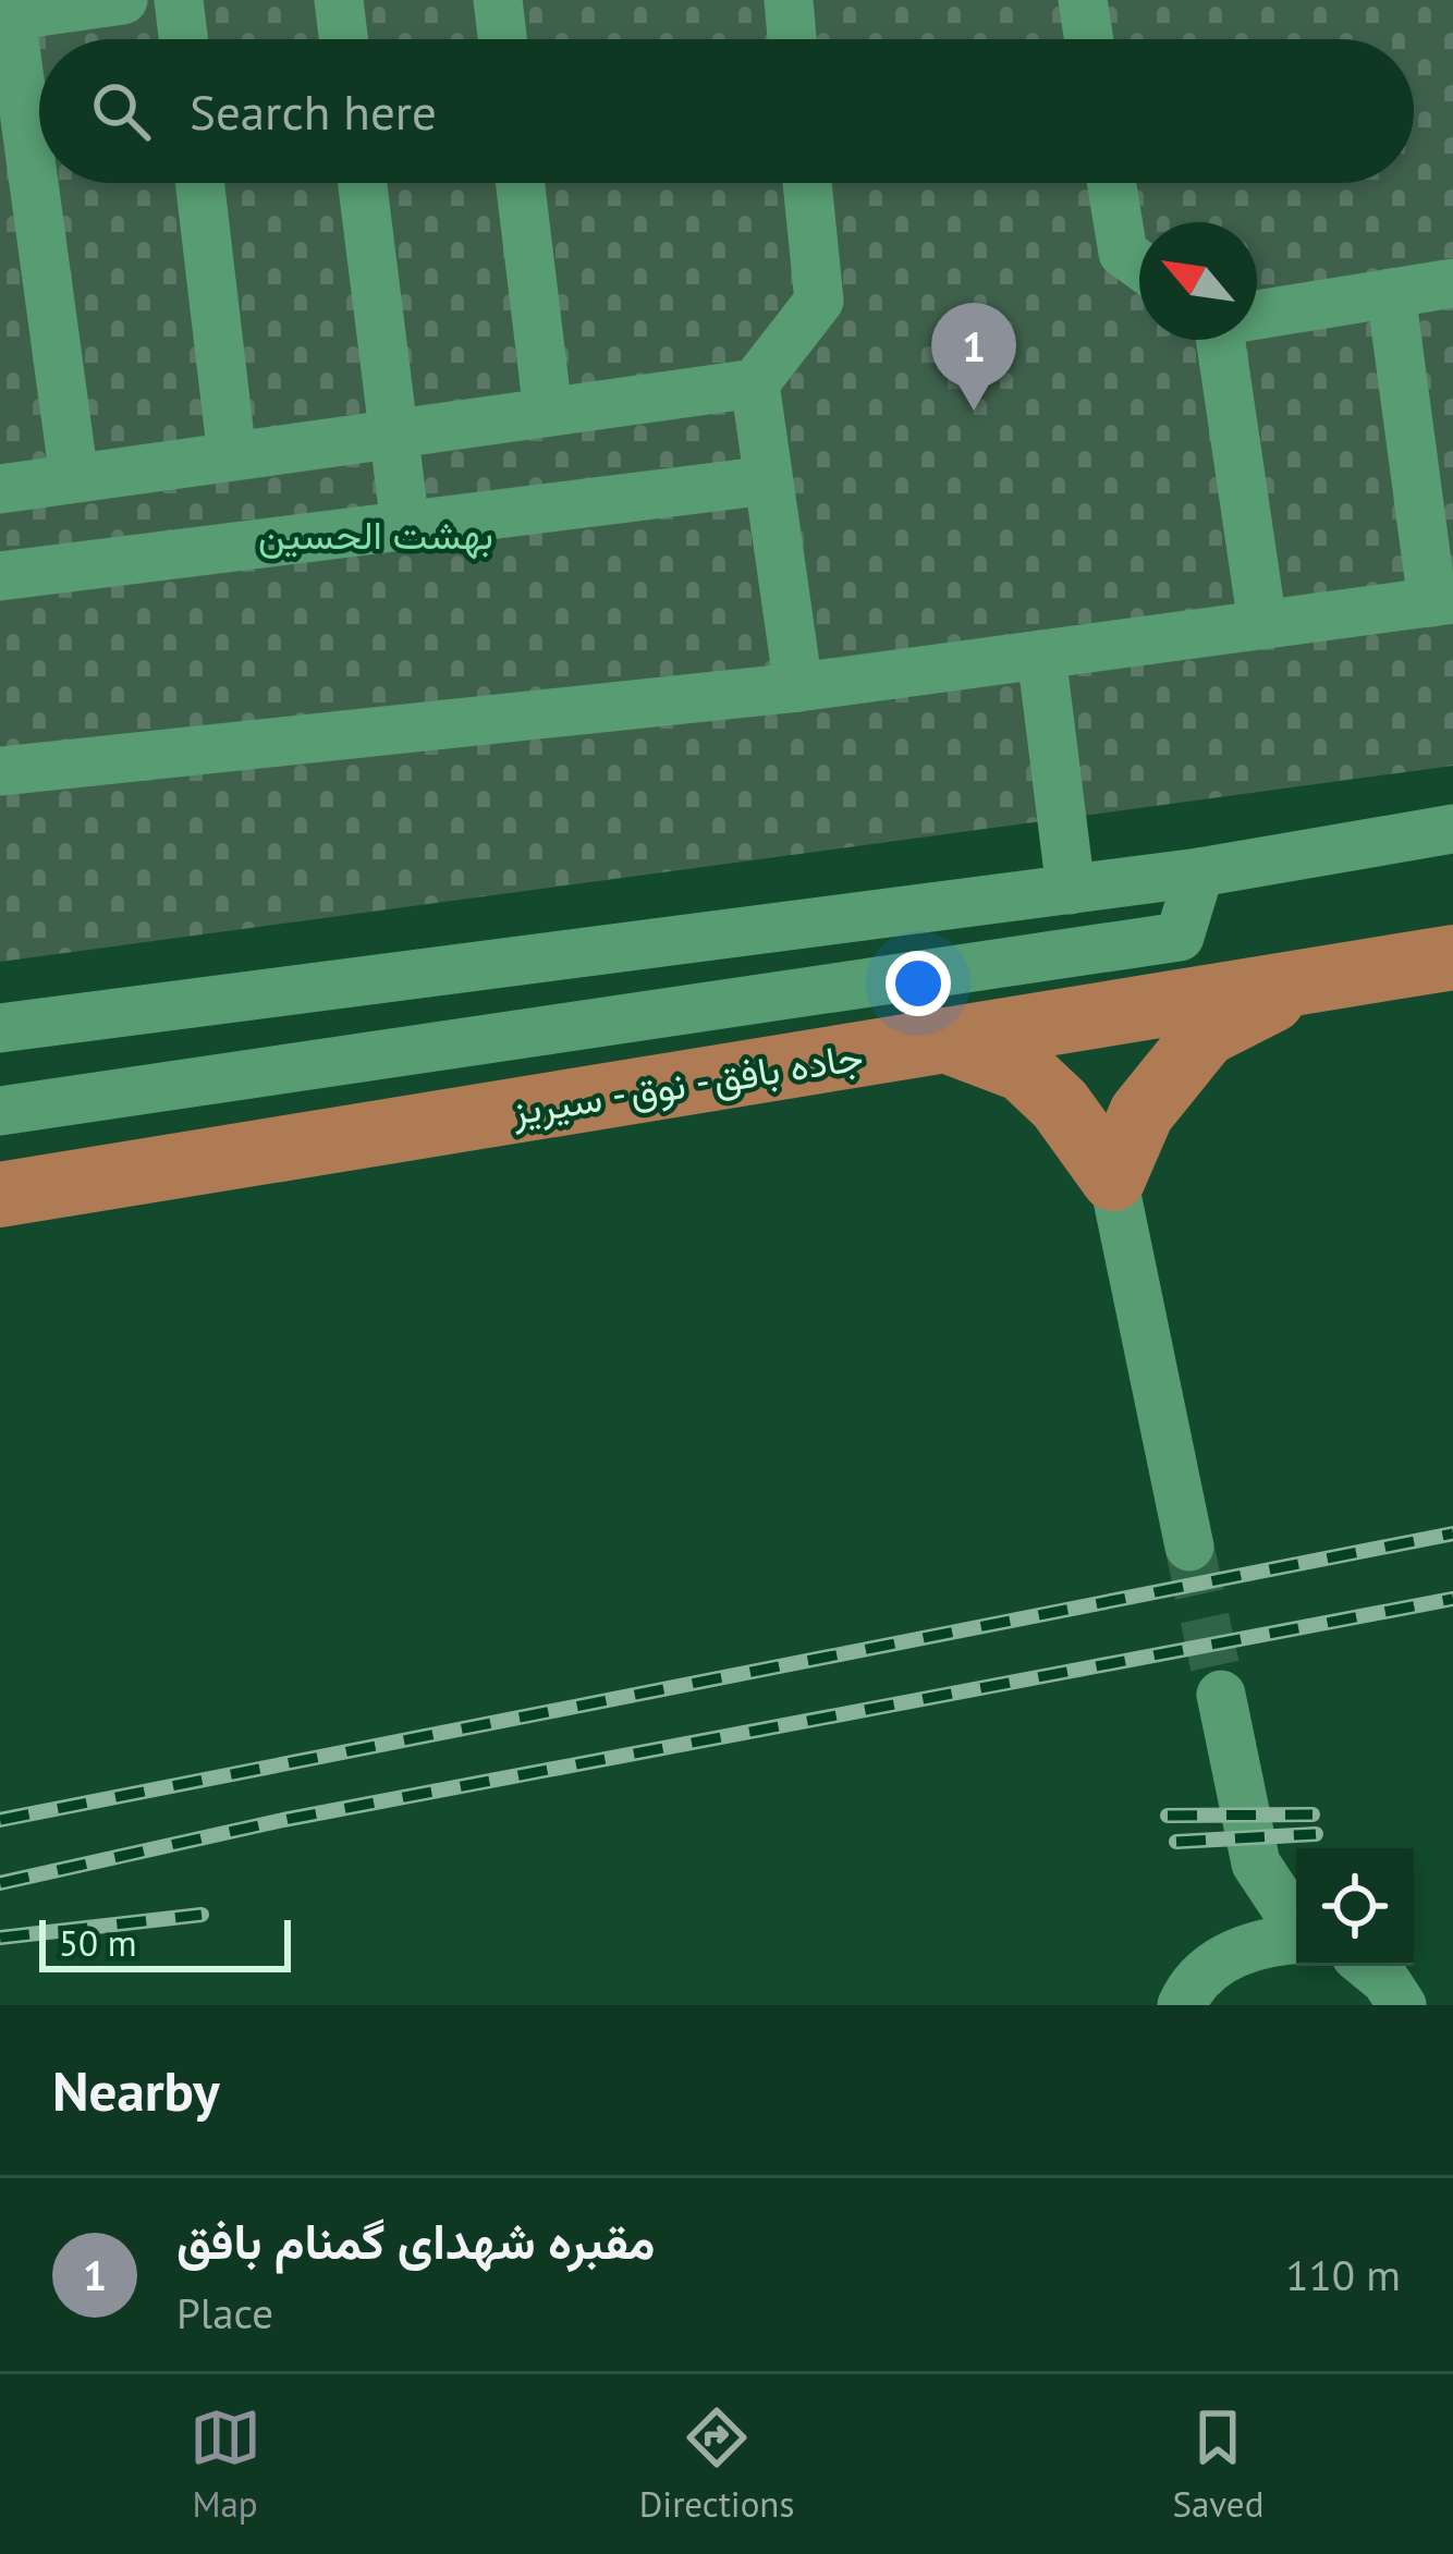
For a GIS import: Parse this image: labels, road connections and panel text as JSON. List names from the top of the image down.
{
  "streets": {
    "main road": ["جاده بافق - نوق - سیریز"]
  },
  "parks": ["بهشت الحسین"],
  "scale_bar": "50 m",
  "north": "top left",
  "page": {
    "search": "Search here",
    "pins": "1",
    "scale": "50 m",
    "heading": "Nearby",
    "list": [
      {
        "mark": "1",
        "name": "مقبره شهدای گمنام بافق",
        "note": "Place",
        "value": "110 m"
      }
    ],
    "nav": ["Map", "Directions", "Saved"]
  }
}
